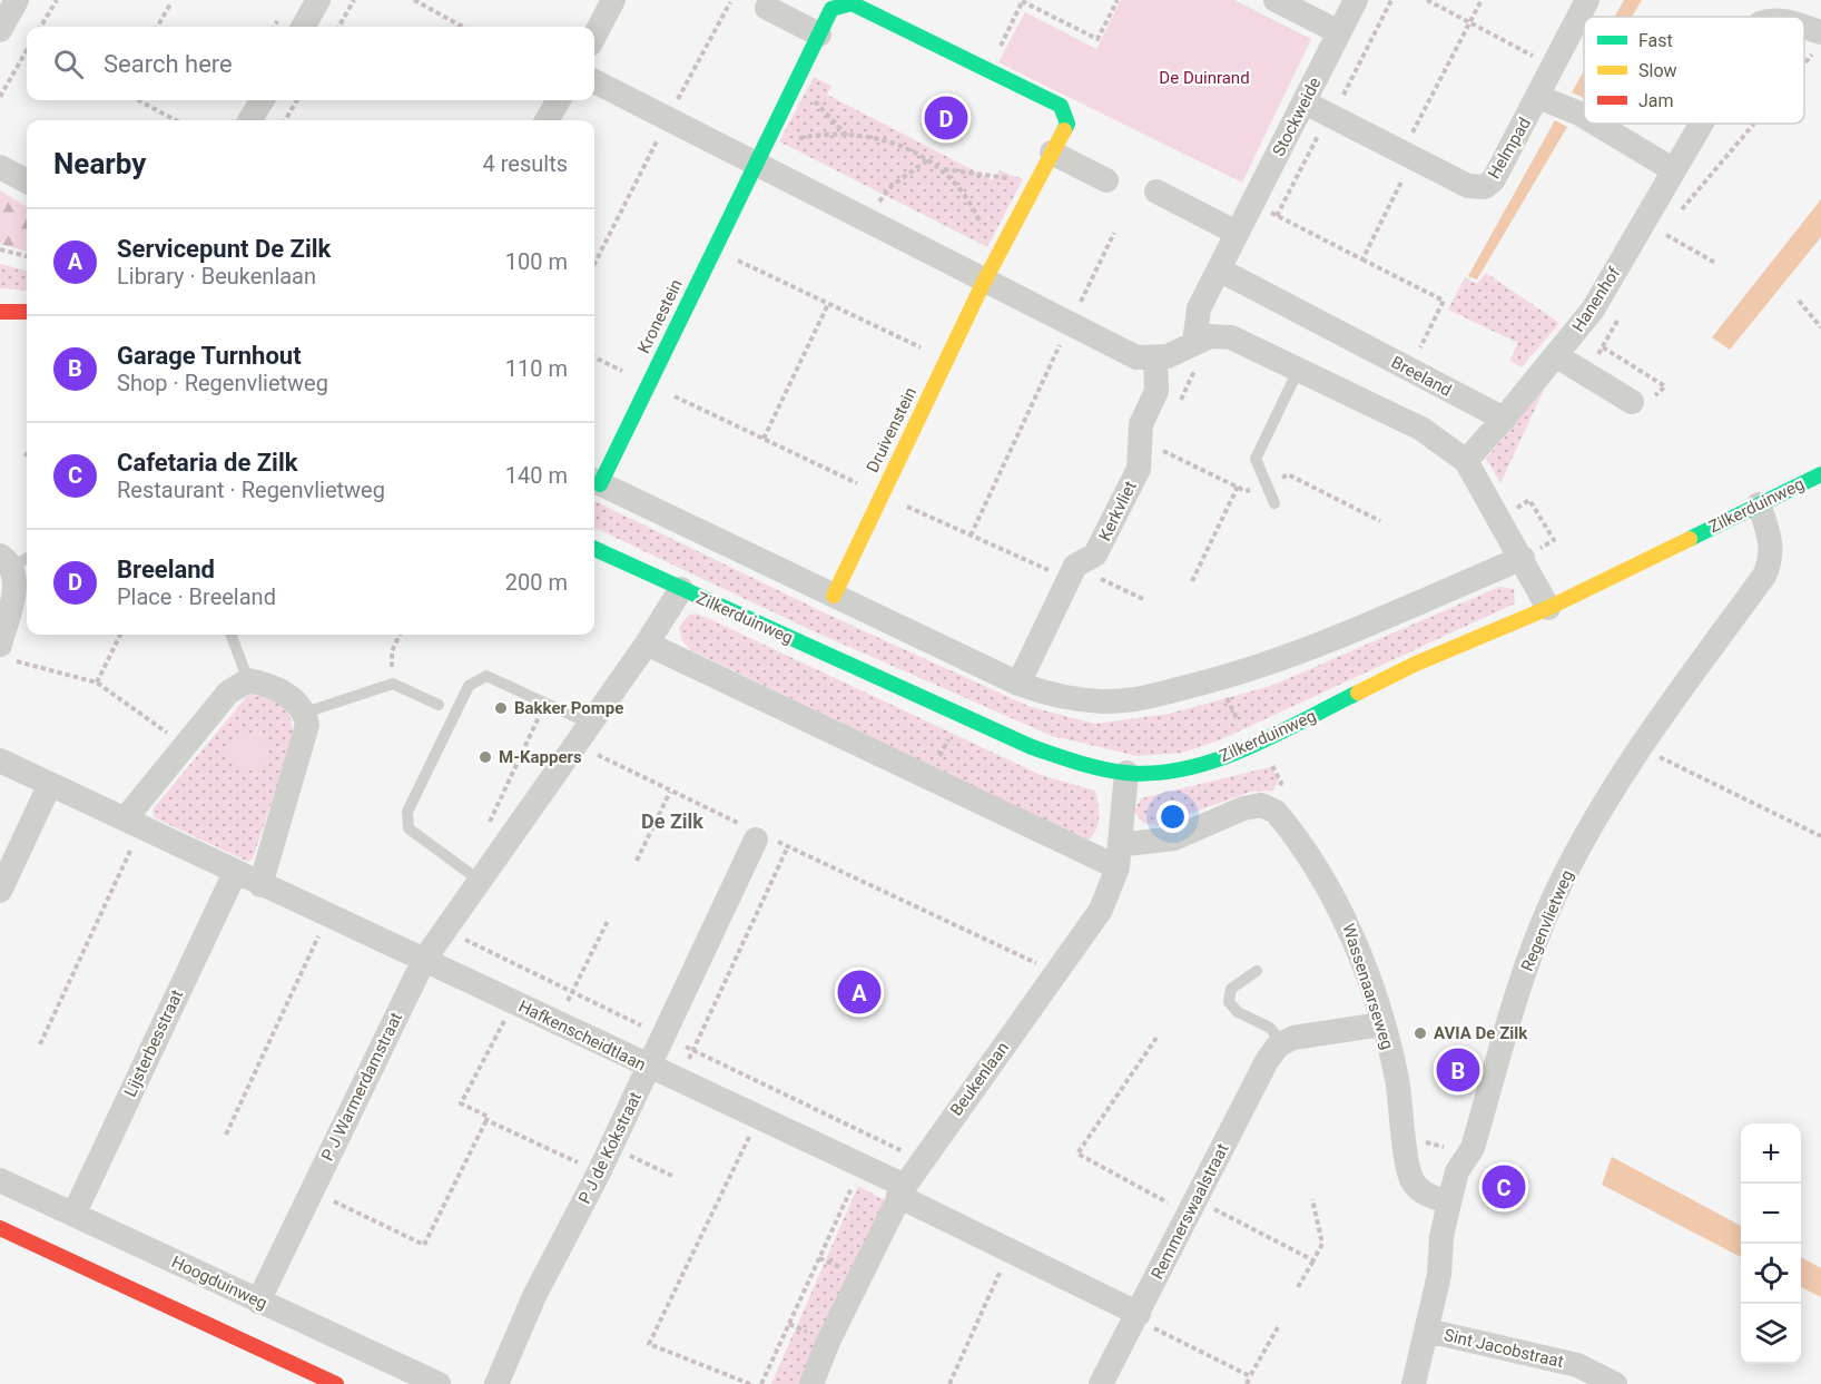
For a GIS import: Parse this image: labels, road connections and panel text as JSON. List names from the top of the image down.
{
  "streets": {
    "street": [
      "Stockweide",
      "Helmpad",
      "Hanenhof",
      "Kronestein",
      "Breeland",
      "Druivenstein",
      "Zilkerduinweg",
      "Kerkvliet",
      "Regenvlietweg",
      "Wassenaarseweg",
      "Hafkenscheidtlaan",
      "Lijsterbesstraat",
      "Beukenlaan",
      "P J Warmerdamstraat",
      "P J de Kokstraat",
      "Remmerswaalstraat",
      "Hoogduinweg",
      "Sint Jacobstraat"
    ]
  },
  "crossings": [
    ["Stockweide", "Helmpad"],
    ["Hanenhof", "Breeland"],
    ["Zilkerduinweg", "Regenvlietweg"],
    ["Zilkerduinweg", "Beukenlaan"],
    ["Zilkerduinweg", "P J Warmerdamstraat"],
    ["Regenvlietweg", "Wassenaarseweg"],
    ["Regenvlietweg", "Sint Jacobstraat"],
    ["Wassenaarseweg", "Beukenlaan"],
    ["Hafkenscheidtlaan", "Lijsterbesstraat"],
    ["Hafkenscheidtlaan", "Beukenlaan"],
    ["Hafkenscheidtlaan", "P J Warmerdamstraat"],
    ["Hafkenscheidtlaan", "P J de Kokstraat"],
    ["Hafkenscheidtlaan", "Remmerswaalstraat"],
    ["Lijsterbesstraat", "Hoogduinweg"],
    ["P J Warmerdamstraat", "Hoogduinweg"]
  ],
  "districts": ["De Zilk"],
  "parks": ["De Duinrand"],
  "places": ["Bakker Pompe", "M-Kappers", "AVIA De Zilk"],
  "legend": ["Fast", "Slow", "Jam"],
  "page": {
    "search": "Search here",
    "pins": [
      "D",
      "A",
      "B",
      "C"
    ],
    "heading": ["Nearby", "4 results"],
    "list": [
      {
        "mark": "A",
        "name": "Servicepunt De Zilk",
        "note": "Library · Beukenlaan",
        "value": "100 m"
      },
      {
        "mark": "B",
        "name": "Garage Turnhout",
        "note": "Shop · Regenvlietweg",
        "value": "110 m"
      },
      {
        "mark": "C",
        "name": "Cafetaria de Zilk",
        "note": "Restaurant · Regenvlietweg",
        "value": "140 m"
      },
      {
        "mark": "D",
        "name": "Breeland",
        "note": "Place · Breeland",
        "value": "200 m"
      }
    ],
    "map_buttons": ["+", "−"]
  }
}
